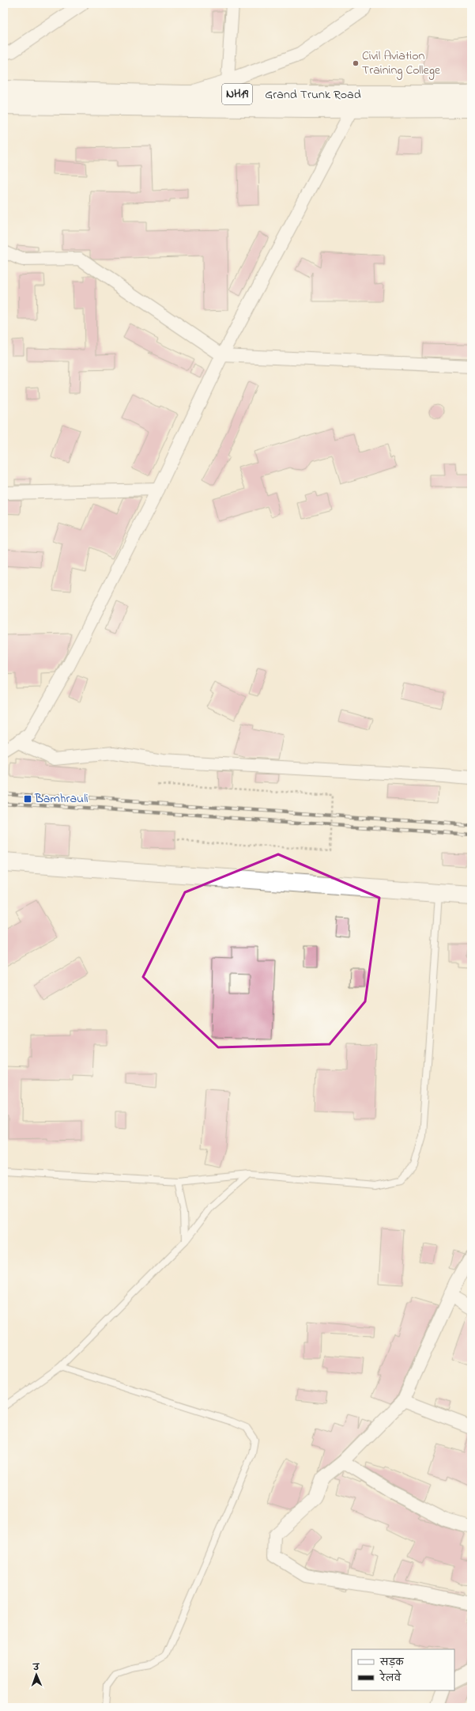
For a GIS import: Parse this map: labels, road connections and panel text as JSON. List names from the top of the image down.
{
  "streets": {
    "main road": ["NH19", "Grand Trunk Road"]
  },
  "places": {
    "other": ["Civil Aviation Training College"],
    "transit": ["Bamhrauli"]
  },
  "legend": ["सड़क", "रेलवे"],
  "north": "top"
}
